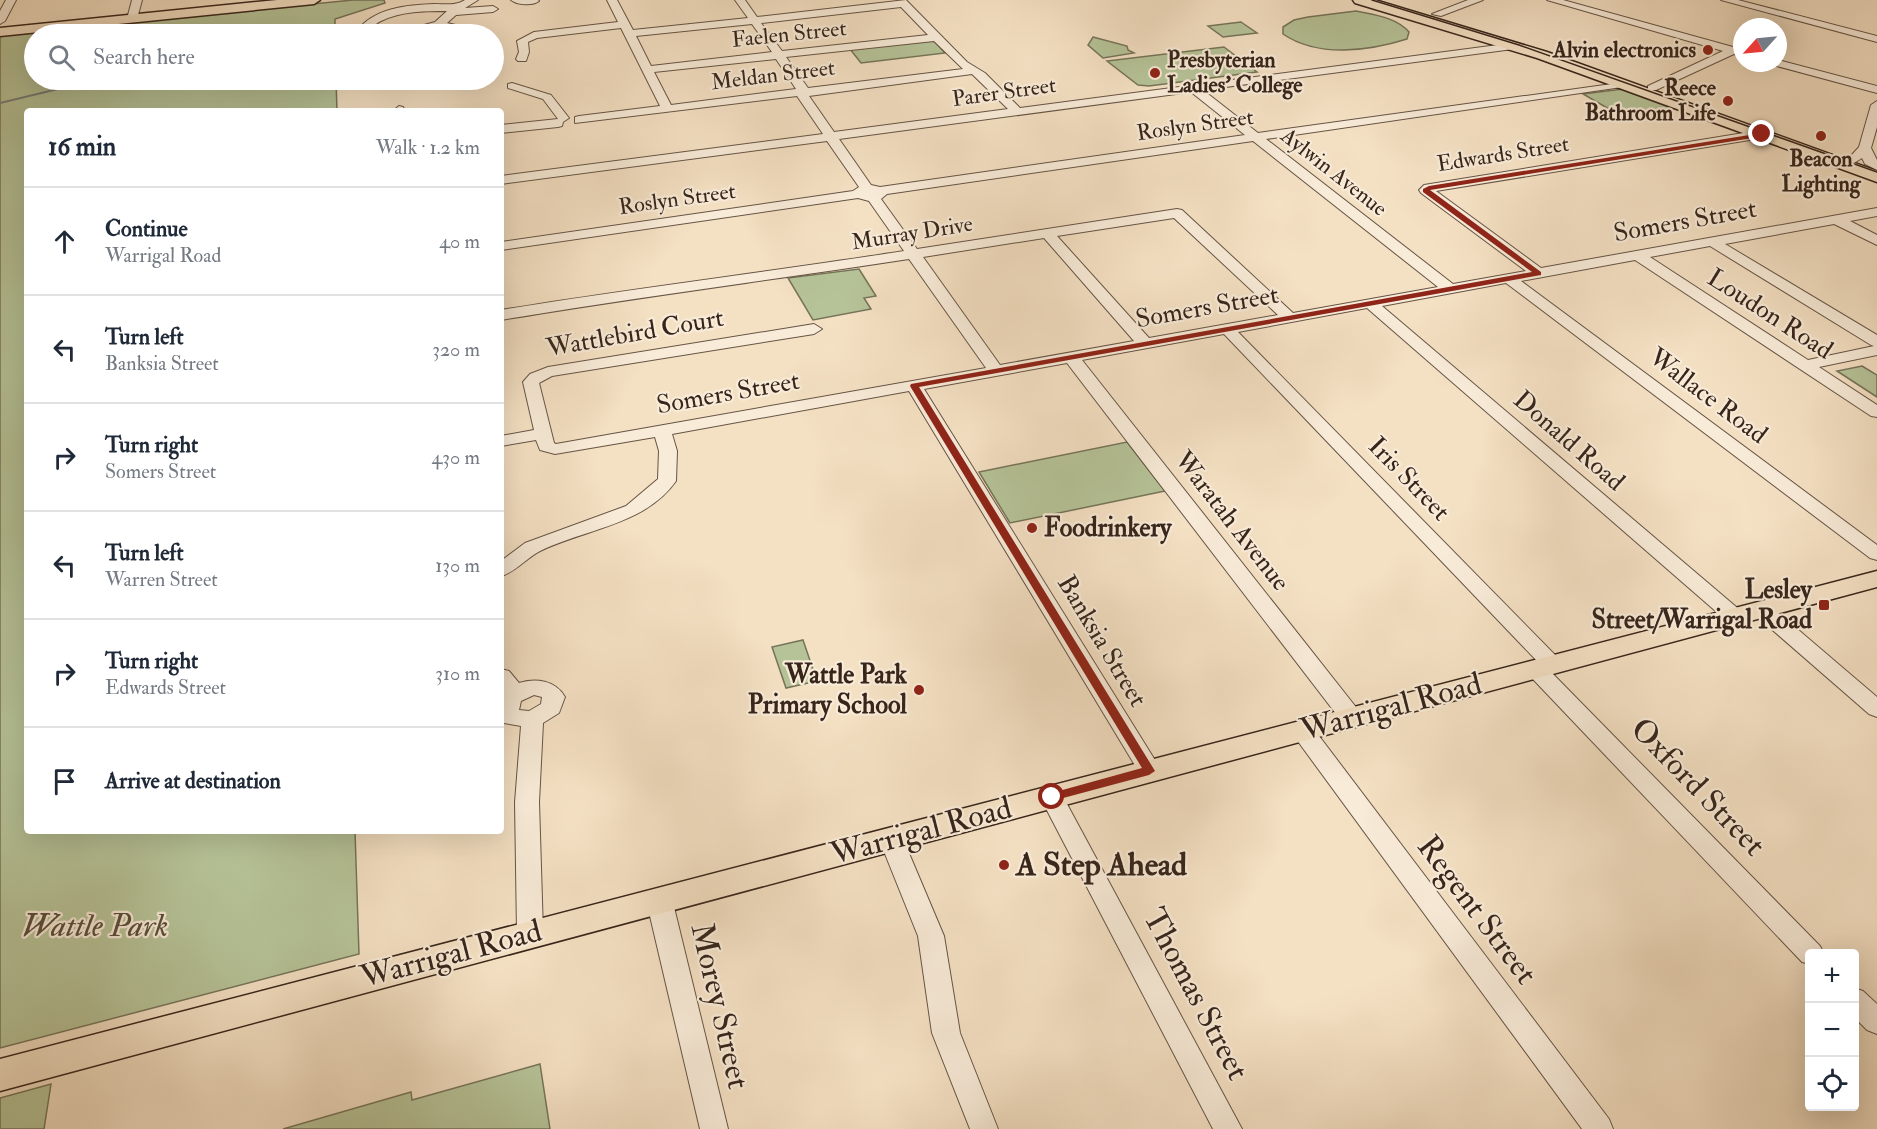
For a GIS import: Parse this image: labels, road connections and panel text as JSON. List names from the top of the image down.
{
  "streets": {
    "main road": ["Warrigal Road"],
    "street": [
      "Faelen Street",
      "Meldan Street",
      "Parer Street",
      "Roslyn Street",
      "Edwards Street",
      "Aylwin Avenue",
      "Somers Street",
      "Murray Drive",
      "Loudon Road",
      "Wattlebird Court",
      "Wallace Road",
      "Donald Road",
      "Iris Street",
      "Waratah Avenue",
      "Banksia Street",
      "Oxford Street",
      "Regent Street",
      "Thomas Street",
      "Morey Street"
    ]
  },
  "crossings": [
    ["Parer Street", "Aylwin Avenue"],
    ["Roslyn Street", "Aylwin Avenue"],
    ["Edwards Street", "Somers Street"],
    ["Aylwin Avenue", "Somers Street"],
    ["Somers Street", "Murray Drive"],
    ["Somers Street", "Loudon Road"],
    ["Somers Street", "Wattlebird Court"],
    ["Somers Street", "Wallace Road"],
    ["Somers Street", "Donald Road"],
    ["Somers Street", "Iris Street"],
    ["Somers Street", "Waratah Avenue"],
    ["Somers Street", "Banksia Street"],
    ["Donald Road", "Warrigal Road"],
    ["Iris Street", "Warrigal Road"],
    ["Iris Street", "Oxford Street"],
    ["Waratah Avenue", "Warrigal Road"],
    ["Banksia Street", "Warrigal Road"],
    ["Warrigal Road", "Oxford Street"],
    ["Warrigal Road", "Regent Street"],
    ["Warrigal Road", "Thomas Street"],
    ["Warrigal Road", "Morey Street"]
  ],
  "parks": ["Wattle Park"],
  "places": {
    "other": [
      "Alvin electronics",
      "Presbyterian Ladies' College",
      "Reece Bathroom Life",
      "Beacon Lighting",
      "Foodrinkery",
      "Wattle Park Primary School",
      "A Step Ahead"
    ],
    "transit": ["Lesley Street/Warrigal Road"]
  },
  "north": "bottom left",
  "page": {
    "search": "Search here",
    "heading": ["16 min", "Walk · 1.2 km"],
    "list": [
      ["Continue", "Warrigal Road", "40 m"],
      ["Turn left", "Banksia Street", "320 m"],
      ["Turn right", "Somers Street", "430 m"],
      ["Turn left", "Warren Street", "130 m"],
      ["Turn right", "Edwards Street", "310 m"],
      "Arrive at destination"
    ],
    "map_buttons": ["+", "−"]
  }
}
